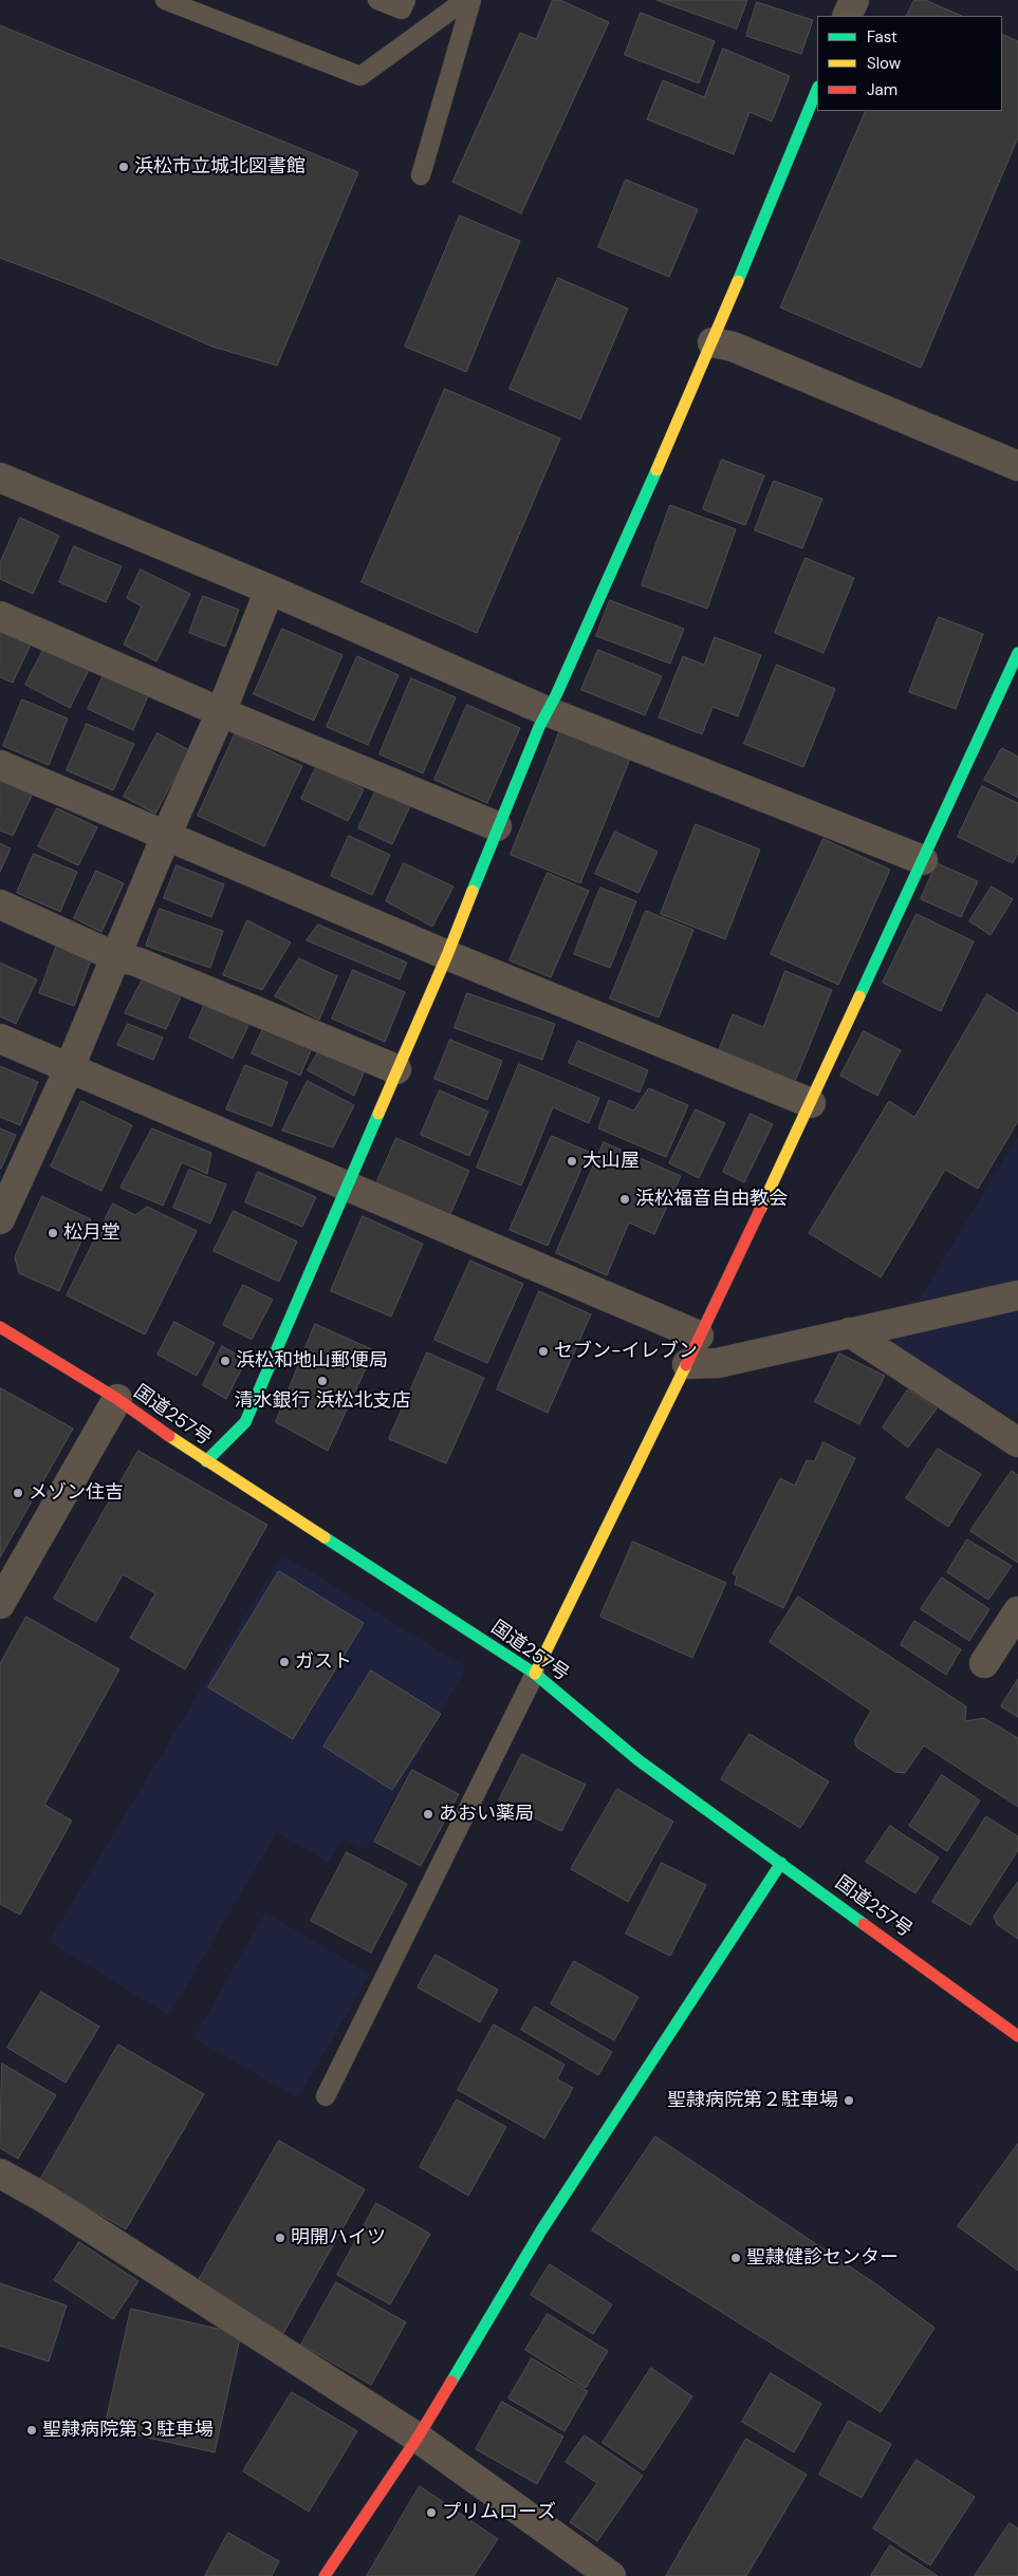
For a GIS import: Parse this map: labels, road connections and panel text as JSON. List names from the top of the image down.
{
  "streets": {
    "main road": ["国道257号"]
  },
  "places": [
    "浜松市立城北図書館",
    "大山屋",
    "浜松福音自由教会",
    "松月堂",
    "セブン-イレブン",
    "浜松和地山郵便局",
    "清水銀行 浜松北支店",
    "メゾン住吉",
    "ガスト",
    "あおい薬局",
    "聖隷病院第２駐車場",
    "明開ハイツ",
    "聖隷健診センター",
    "聖隷病院第３駐車場",
    "プリムローズ"
  ],
  "legend": ["Fast", "Slow", "Jam"]
}
